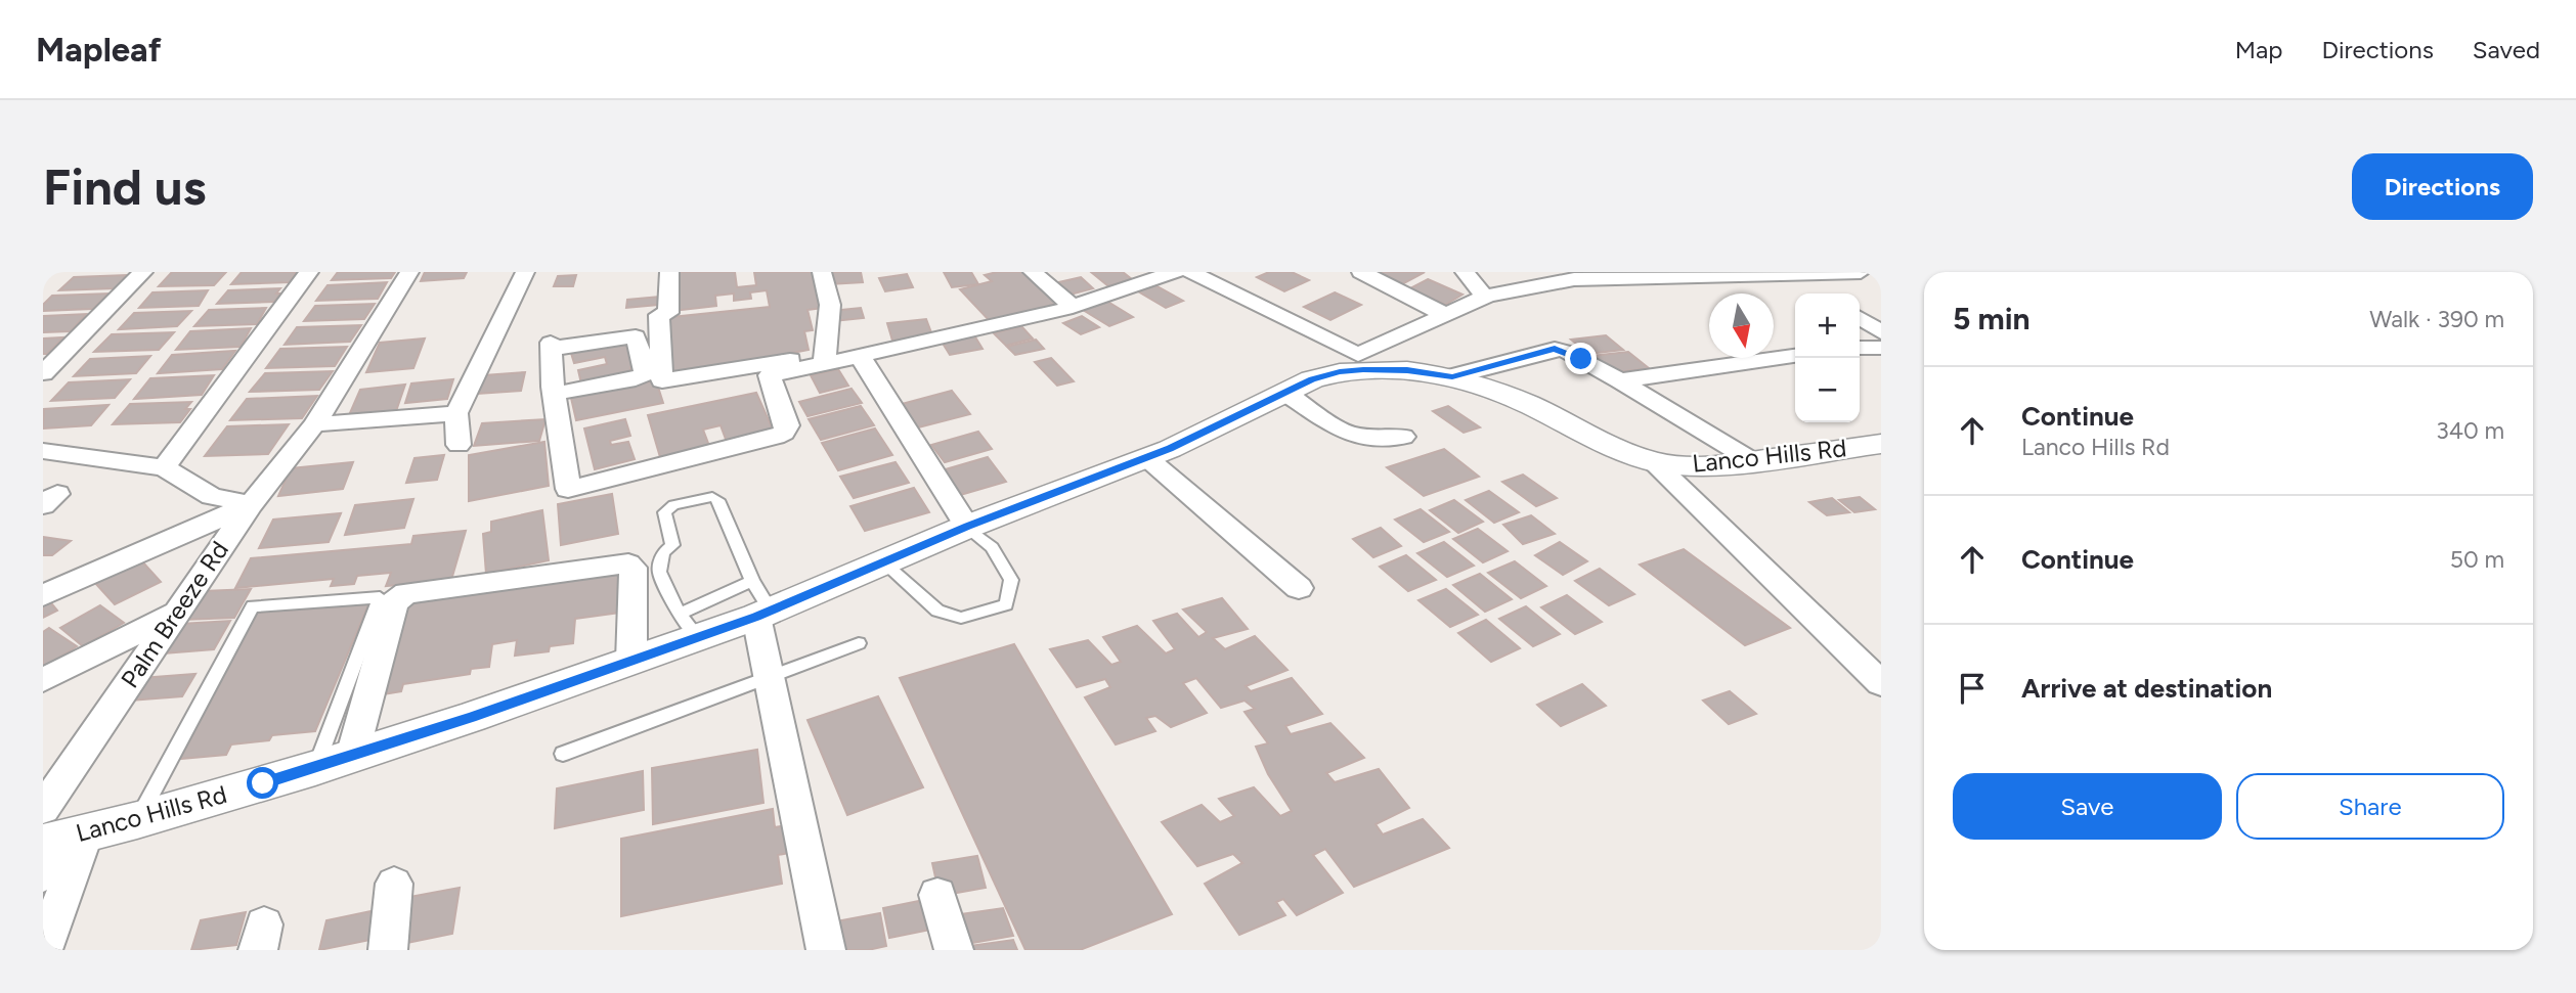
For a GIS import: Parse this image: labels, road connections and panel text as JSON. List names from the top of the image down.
{
  "streets": {
    "street": ["Lanco Hills Rd", "Palm Breeze Rd"]
  },
  "north": "bottom",
  "page": {
    "header": "Mapleaf",
    "nav": ["Map", "Directions", "Saved"],
    "buttons": [
      "Directions",
      ["Save", "Share"]
    ],
    "title": "Find us",
    "heading": ["5 min", "Walk · 390 m"],
    "map_buttons": ["+", "−"],
    "list": [
      ["Continue", "Lanco Hills Rd", "340 m"],
      ["Continue", "50 m"],
      "Arrive at destination"
    ]
  }
}
